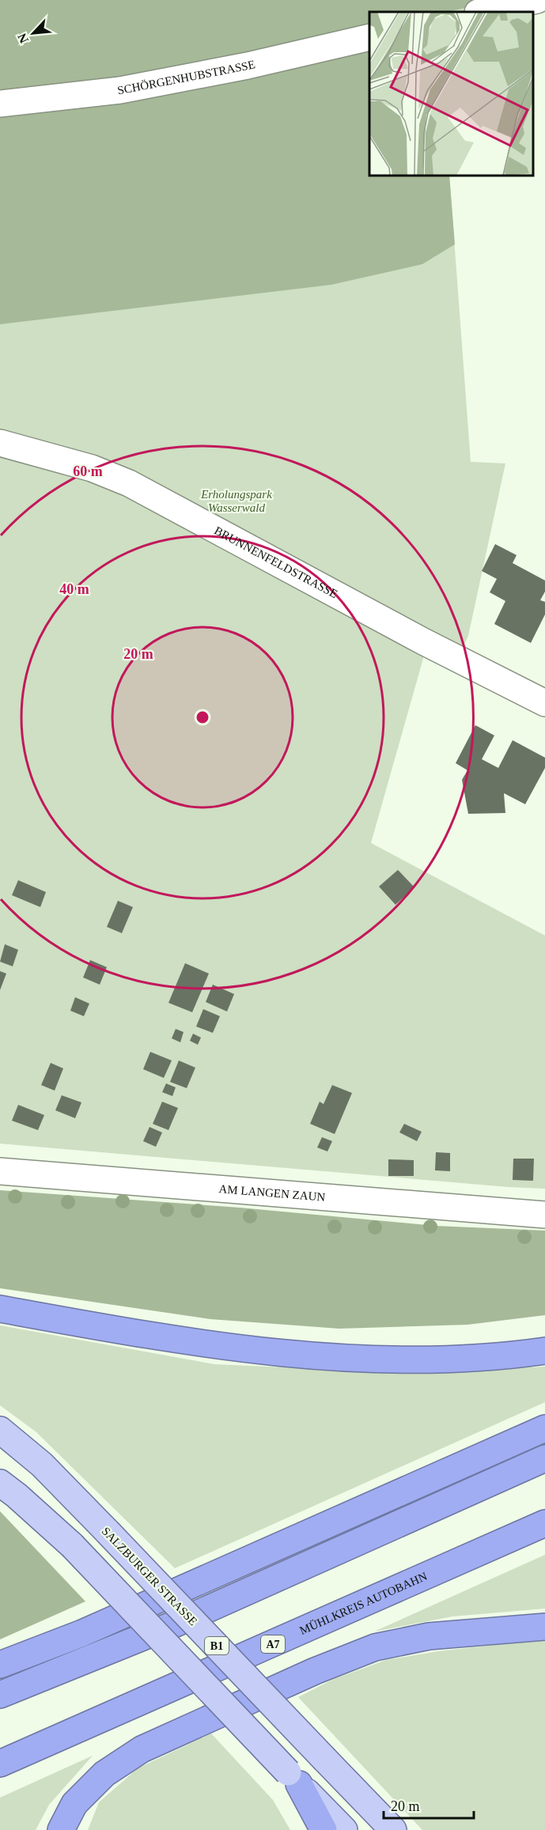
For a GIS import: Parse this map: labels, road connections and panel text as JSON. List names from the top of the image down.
{
  "streets": {
    "highway": ["MÜHLKREIS AUTOBAHN", "A7"],
    "main road": ["SALZBURGER STRASSE", "B1"],
    "street": ["SCHÖRGENHUBSTRASSE", "BRUNNENFELDSTRASSE", "AM LANGEN ZAUN"]
  },
  "parks": ["Erholungspark Wasserwald"],
  "scale_bar": "20 m",
  "north": "bottom left",
  "rings": ["60 m", "40 m", "20 m"]
}
